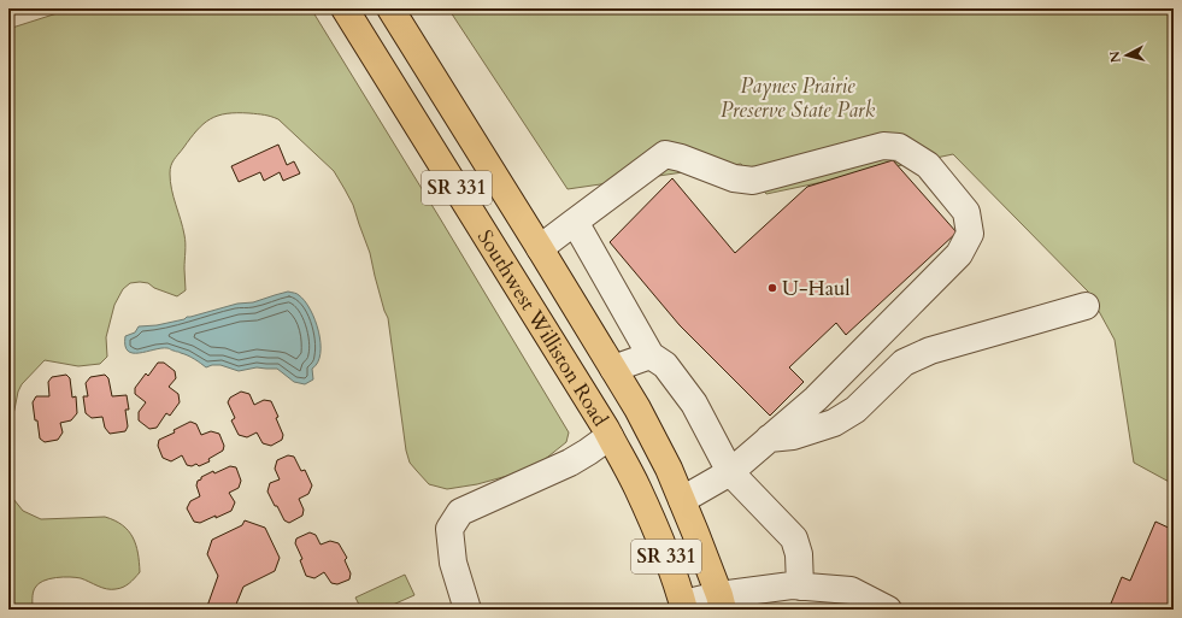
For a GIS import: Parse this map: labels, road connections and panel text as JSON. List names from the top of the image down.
{
  "streets": {
    "highway": ["SR 331", "Southwest Williston Road"]
  },
  "parks": ["Paynes Prairie Preserve State Park"],
  "places": ["U-Haul"],
  "north": "left"
}
